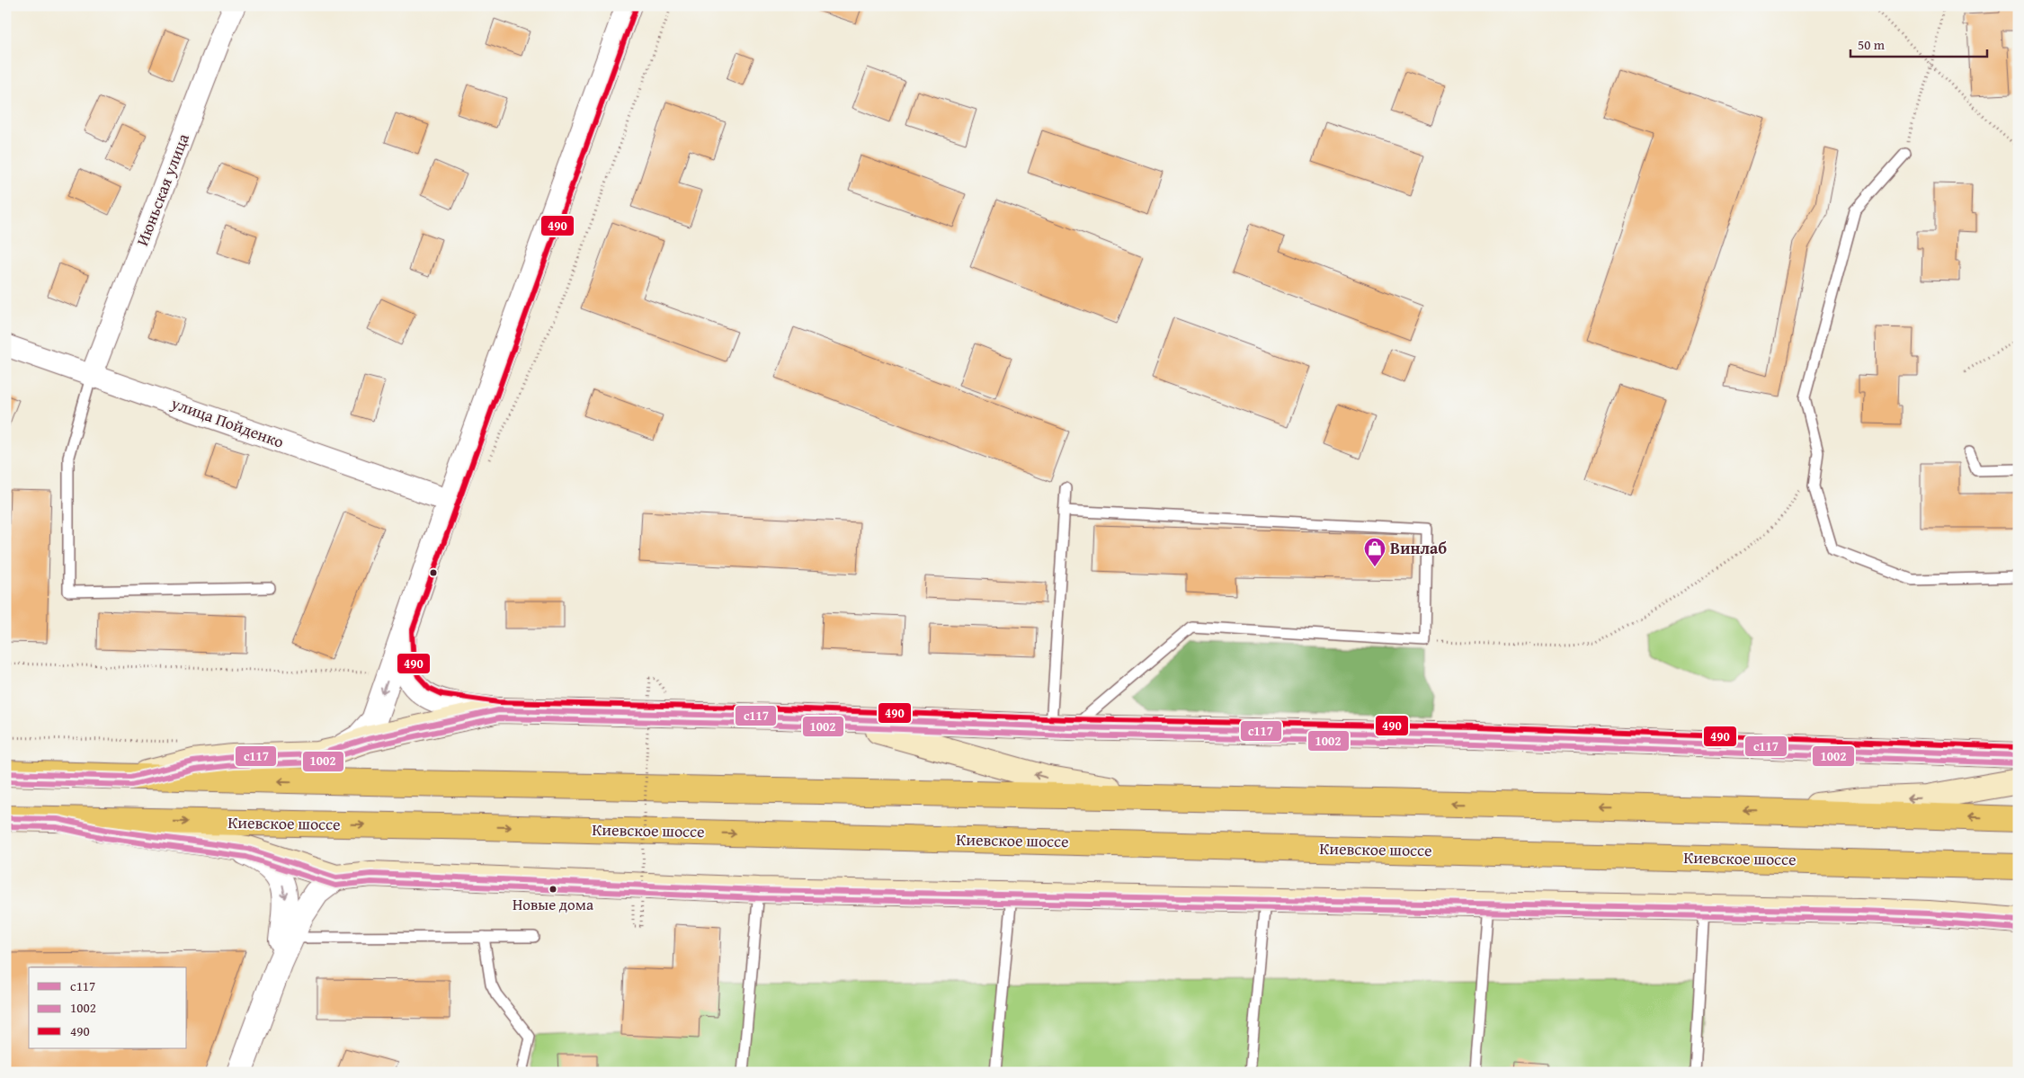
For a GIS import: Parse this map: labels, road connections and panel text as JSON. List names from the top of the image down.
{
  "streets": {
    "highway": ["Киевское шоссе"],
    "street": ["Июньская улица", "улица Пойденко"]
  },
  "crossings": [
    ["Июньская улица", "улица Пойденко"]
  ],
  "places": {
    "shop": ["Винлаб"],
    "other": ["Новые дома"]
  },
  "lines": ["transit line 490", "transit line с117", "transit line 1002"],
  "legend": ["с117", "1002", "490"],
  "scale_bar": "50 m"
}
